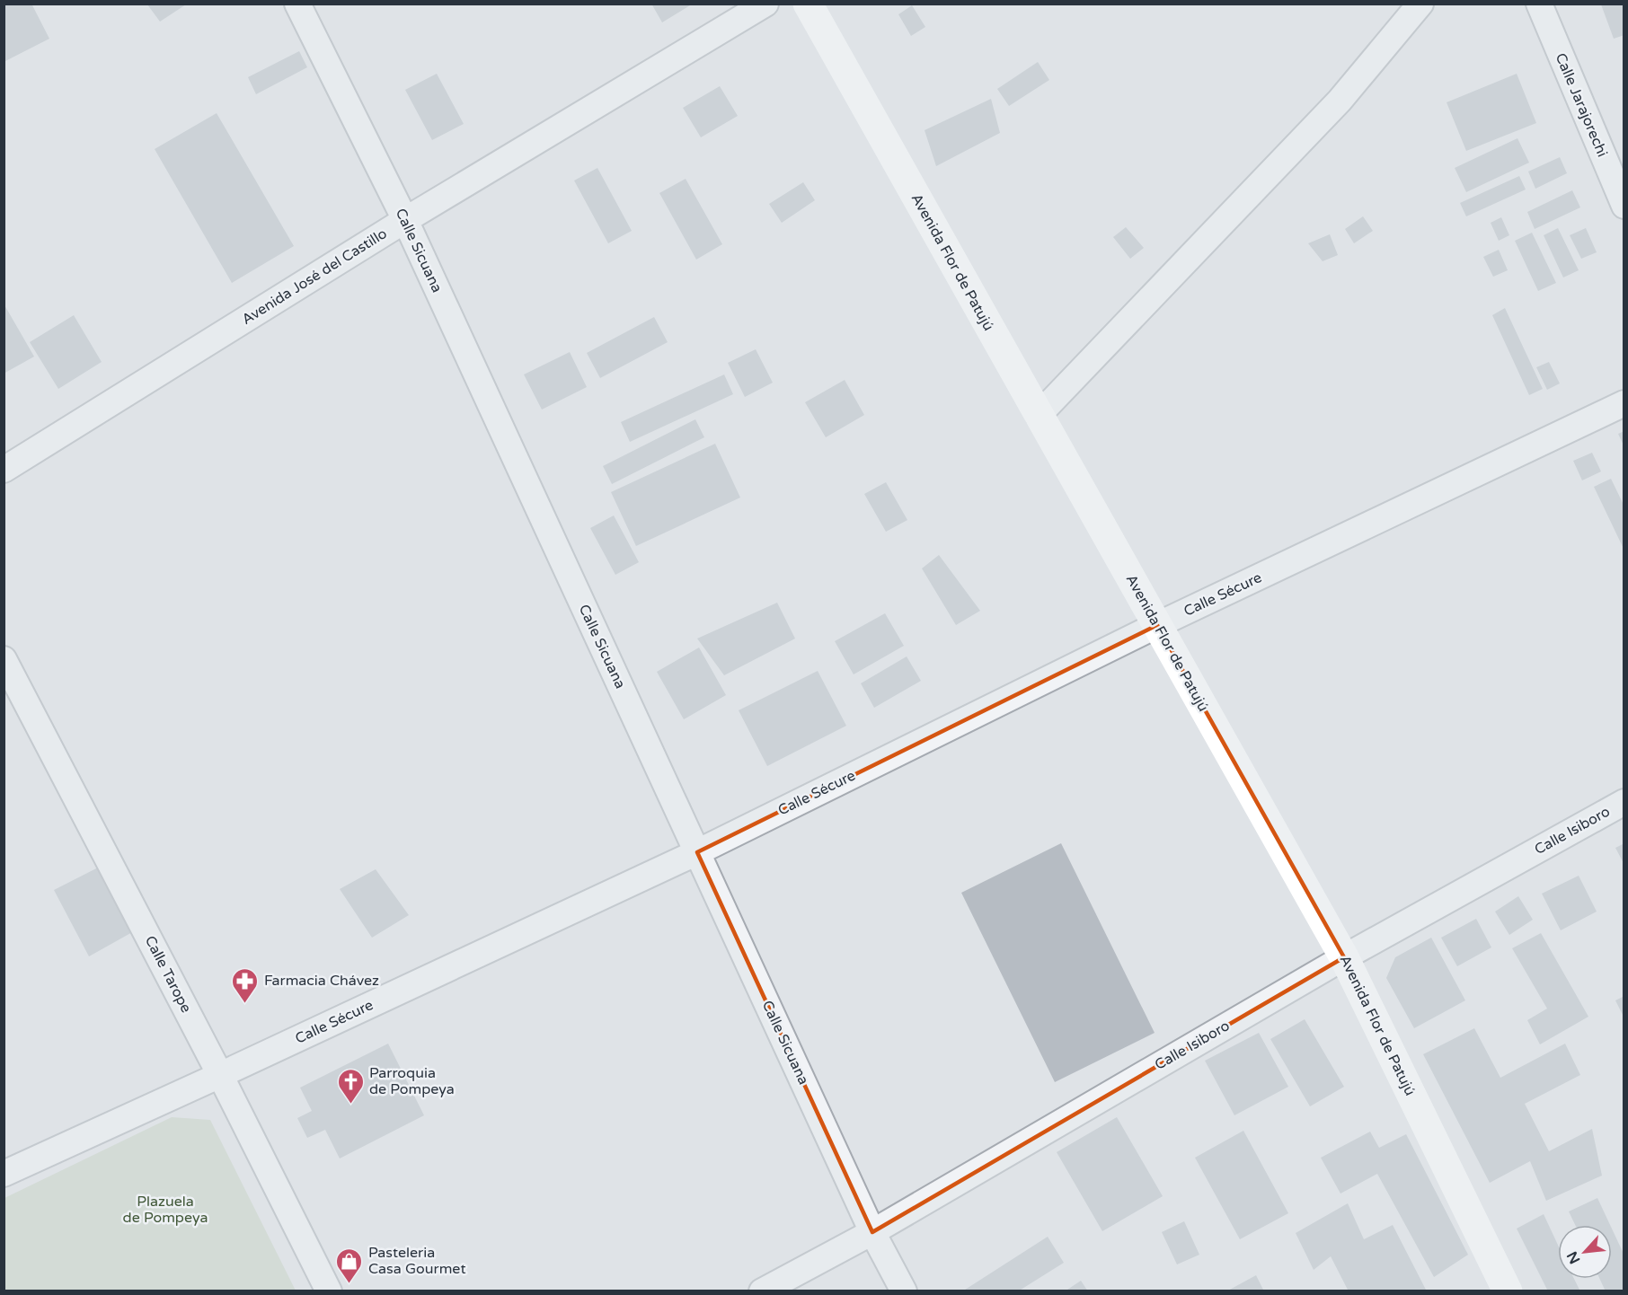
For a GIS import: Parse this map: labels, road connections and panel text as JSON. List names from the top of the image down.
{
  "streets": {
    "main road": ["Avenida Flor de Patujú"],
    "street": [
      "Calle Jarajorechi",
      "Calle Sicuana",
      "Avenida José del Castillo",
      "Calle Sécure",
      "Calle Isiboro",
      "Calle Tarope"
    ]
  },
  "crossings": [
    ["Calle Sicuana", "Avenida José del Castillo"],
    ["Calle Sicuana", "Calle Sécure"],
    ["Calle Sicuana", "Calle Isiboro"],
    ["Avenida Flor de Patujú", "Calle Sécure"],
    ["Avenida Flor de Patujú", "Calle Isiboro"],
    ["Calle Sécure", "Calle Tarope"]
  ],
  "parks": ["Plazuela de Pompeya"],
  "places": {
    "pharmacy": ["Farmacia Chávez"],
    "church": ["Parroquia de Pompeya"],
    "shop": ["Pasteleria Casa Gourmet"]
  },
  "north": "bottom left"
}
